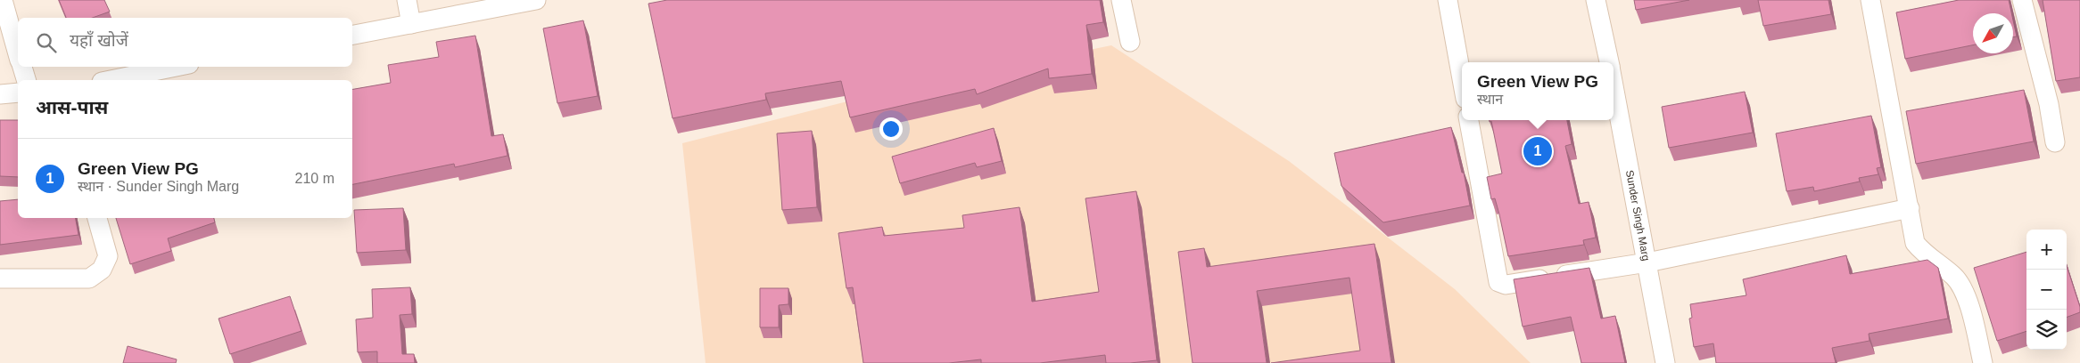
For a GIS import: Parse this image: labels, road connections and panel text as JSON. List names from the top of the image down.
{
  "streets": {
    "street": ["Sunder Singh Marg"]
  },
  "north": "bottom left",
  "page": {
    "search": "यहाँ खोजें",
    "popup": ["Green View PG", "स्थान"],
    "heading": "आस-पास",
    "pins": "1",
    "list": [
      {
        "mark": "1",
        "name": "Green View PG",
        "note": "स्थान · Sunder Singh Marg",
        "value": "210 m"
      }
    ],
    "map_buttons": ["+", "−"]
  }
}
